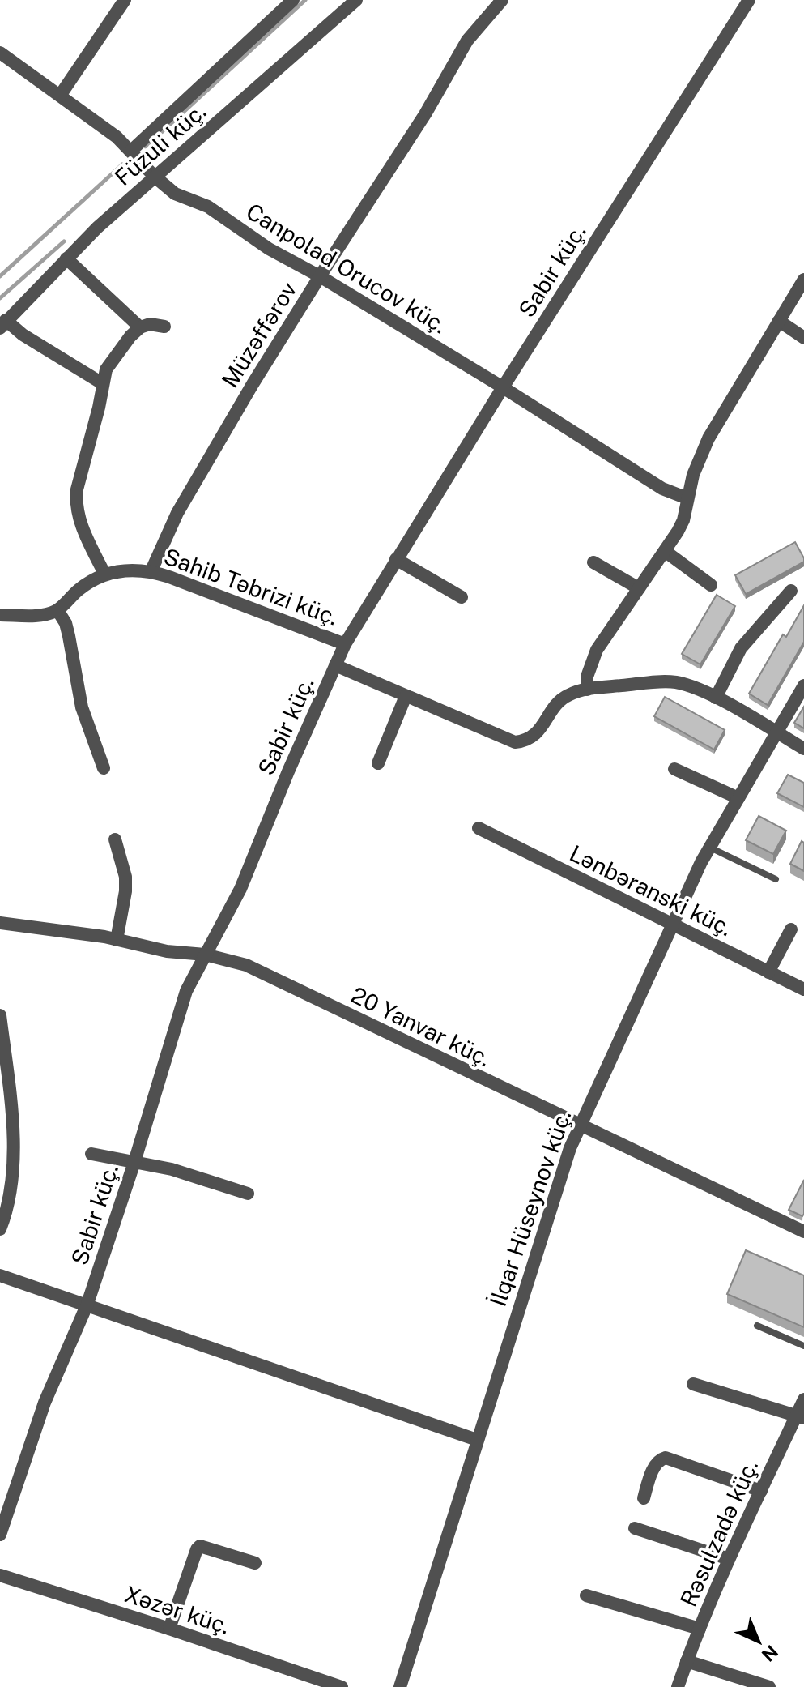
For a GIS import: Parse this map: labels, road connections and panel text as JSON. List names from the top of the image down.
{
  "streets": {
    "street": [
      "Füzuli küç.",
      "Canpolad Orucov küç.",
      "Sabir küç.",
      "Müzəffərov",
      "Sahib Təbrizi küç.",
      "Lənbəranski küç.",
      "20 Yanvar küç.",
      "İlqar Hüseynov küç.",
      "Rəsulzadə küç.",
      "Xəzər küç."
    ]
  },
  "crossings": [
    ["Füzuli küç.", "Canpolad Orucov küç."],
    ["Canpolad Orucov küç.", "Sabir küç."],
    ["Canpolad Orucov küç.", "Müzəffərov"],
    ["Sabir küç.", "Sahib Təbrizi küç."],
    ["Sabir küç.", "20 Yanvar küç."],
    ["Müzəffərov", "Sahib Təbrizi küç."],
    ["Lənbəranski küç.", "İlqar Hüseynov küç."],
    ["20 Yanvar küç.", "İlqar Hüseynov küç."]
  ],
  "north": "bottom right"
}
